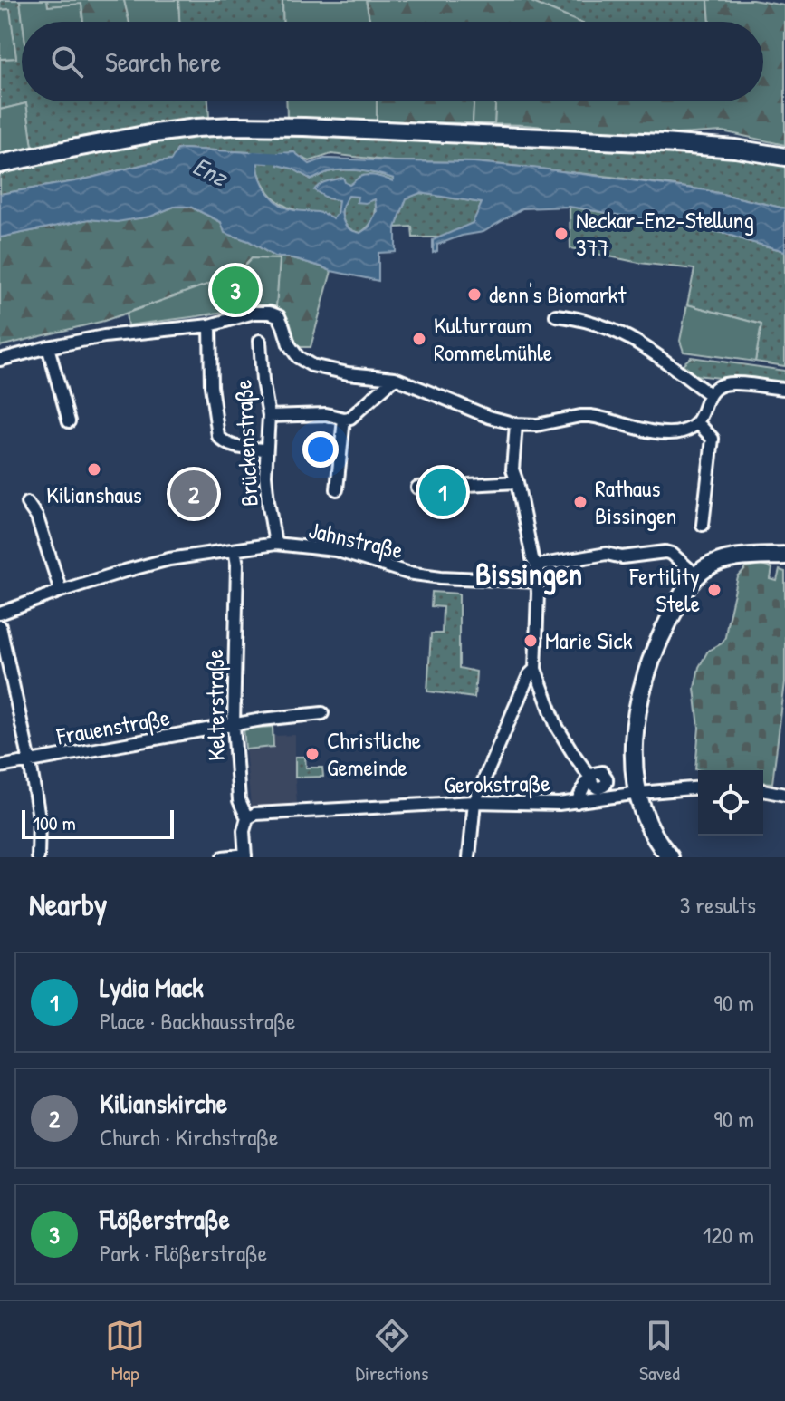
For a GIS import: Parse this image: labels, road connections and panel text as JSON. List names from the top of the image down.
{
  "streets": {
    "street": [
      "Brückenstraße",
      "Jahnstraße",
      "Kelterstraße",
      "Frauenstraße",
      "Gerokstraße"
    ]
  },
  "crossings": [
    ["Brückenstraße", "Jahnstraße"],
    ["Jahnstraße", "Kelterstraße"],
    ["Kelterstraße", "Frauenstraße"],
    ["Kelterstraße", "Gerokstraße"]
  ],
  "districts": ["Bissingen"],
  "water": ["Enz"],
  "places": [
    "Neckar-Enz-Stellung 377",
    "denn's Biomarkt",
    "Kulturraum Rommelmühle",
    "Kilianshaus",
    "Rathaus Bissingen",
    "Fertility Stele",
    "Marie Sick",
    "Christliche Gemeinde"
  ],
  "scale_bar": "100 m",
  "page": {
    "search": "Search here",
    "pins": ["3", "1", "2"],
    "scale": "100 m",
    "heading": ["Nearby", "3 results"],
    "list": [
      {
        "mark": "1",
        "name": "Lydia Mack",
        "note": "Place · Backhausstraße",
        "value": "90 m"
      },
      {
        "mark": "2",
        "name": "Kilianskirche",
        "note": "Church · Kirchstraße",
        "value": "90 m"
      },
      {
        "mark": "3",
        "name": "Flößerstraße",
        "note": "Park · Flößerstraße",
        "value": "120 m"
      }
    ],
    "nav": ["Map", "Directions", "Saved"]
  }
}
